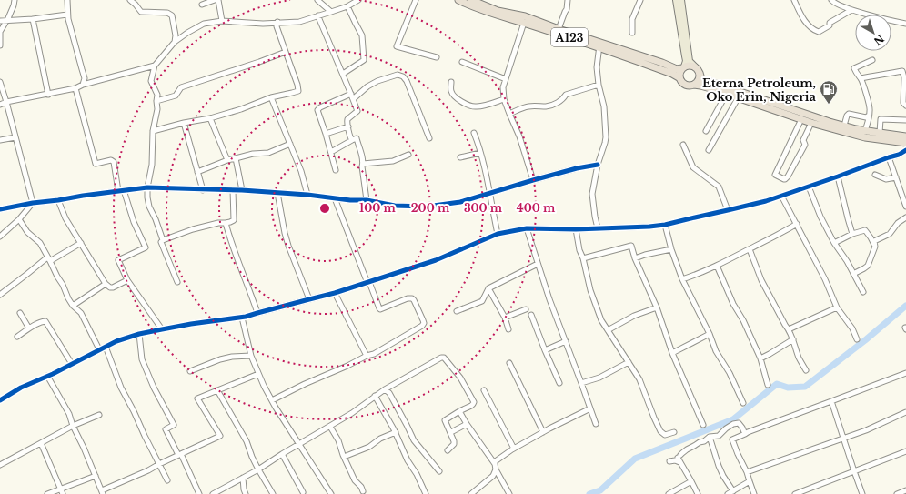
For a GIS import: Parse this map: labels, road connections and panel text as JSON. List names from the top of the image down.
{
  "streets": {
    "highway": ["A123"]
  },
  "places": {
    "fuel station": ["Eterna Petroleum, Oko Erin, Nigeria"]
  },
  "north": "bottom right",
  "rings": [
    "100 m",
    "200 m",
    "300 m",
    "400 m"
  ]
}
